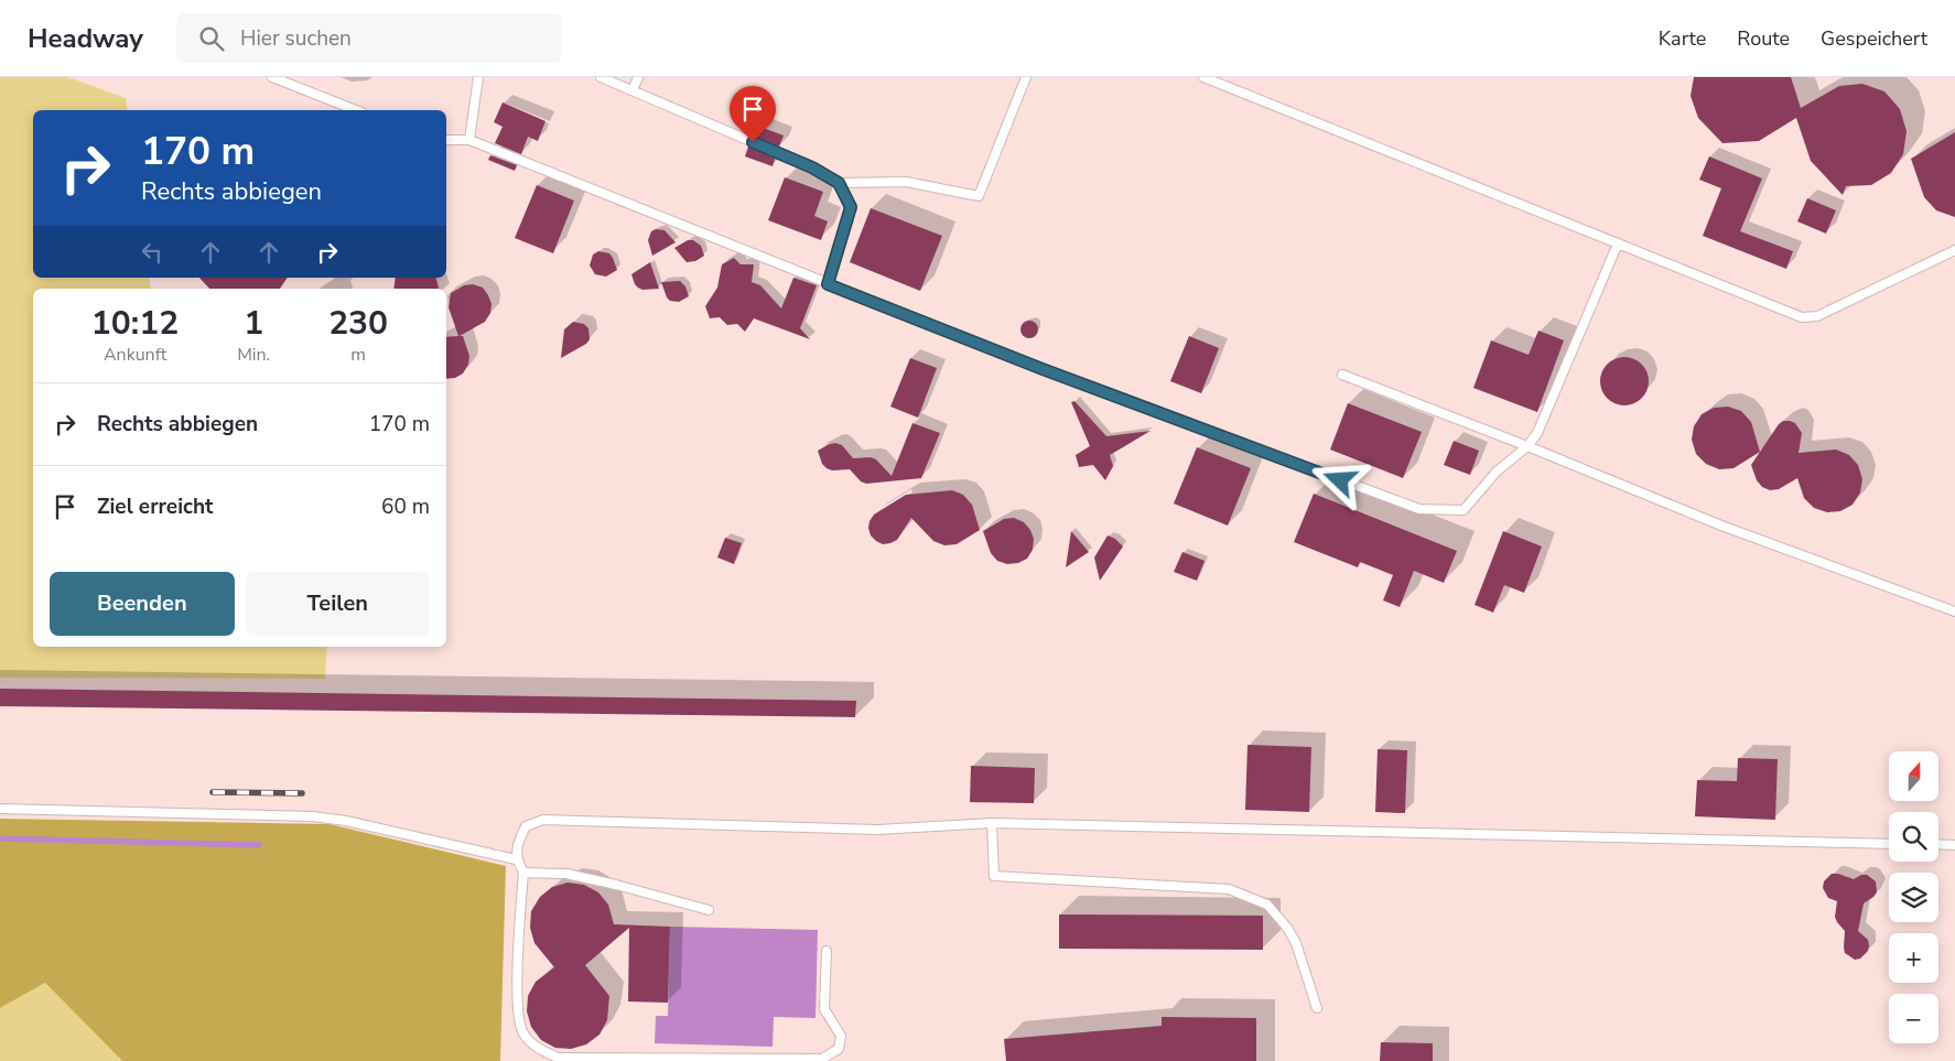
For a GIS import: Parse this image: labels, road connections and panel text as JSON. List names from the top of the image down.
{
  "north": "top",
  "page": {
    "header": "Headway",
    "search": "Hier suchen",
    "nav": ["Karte", "Route", "Gespeichert"],
    "turn": ["170 m", "Rechts abbiegen"],
    "eta": [
      "10:12",
      "Ankunft",
      "1",
      "Min.",
      "230",
      "m"
    ],
    "list": [
      {
        "name": "Rechts abbiegen",
        "value": "170 m"
      },
      {
        "name": "Ziel erreicht",
        "value": "60 m"
      }
    ],
    "buttons": ["Beenden", "Teilen"],
    "map_buttons": ["+", "−"]
  }
}
